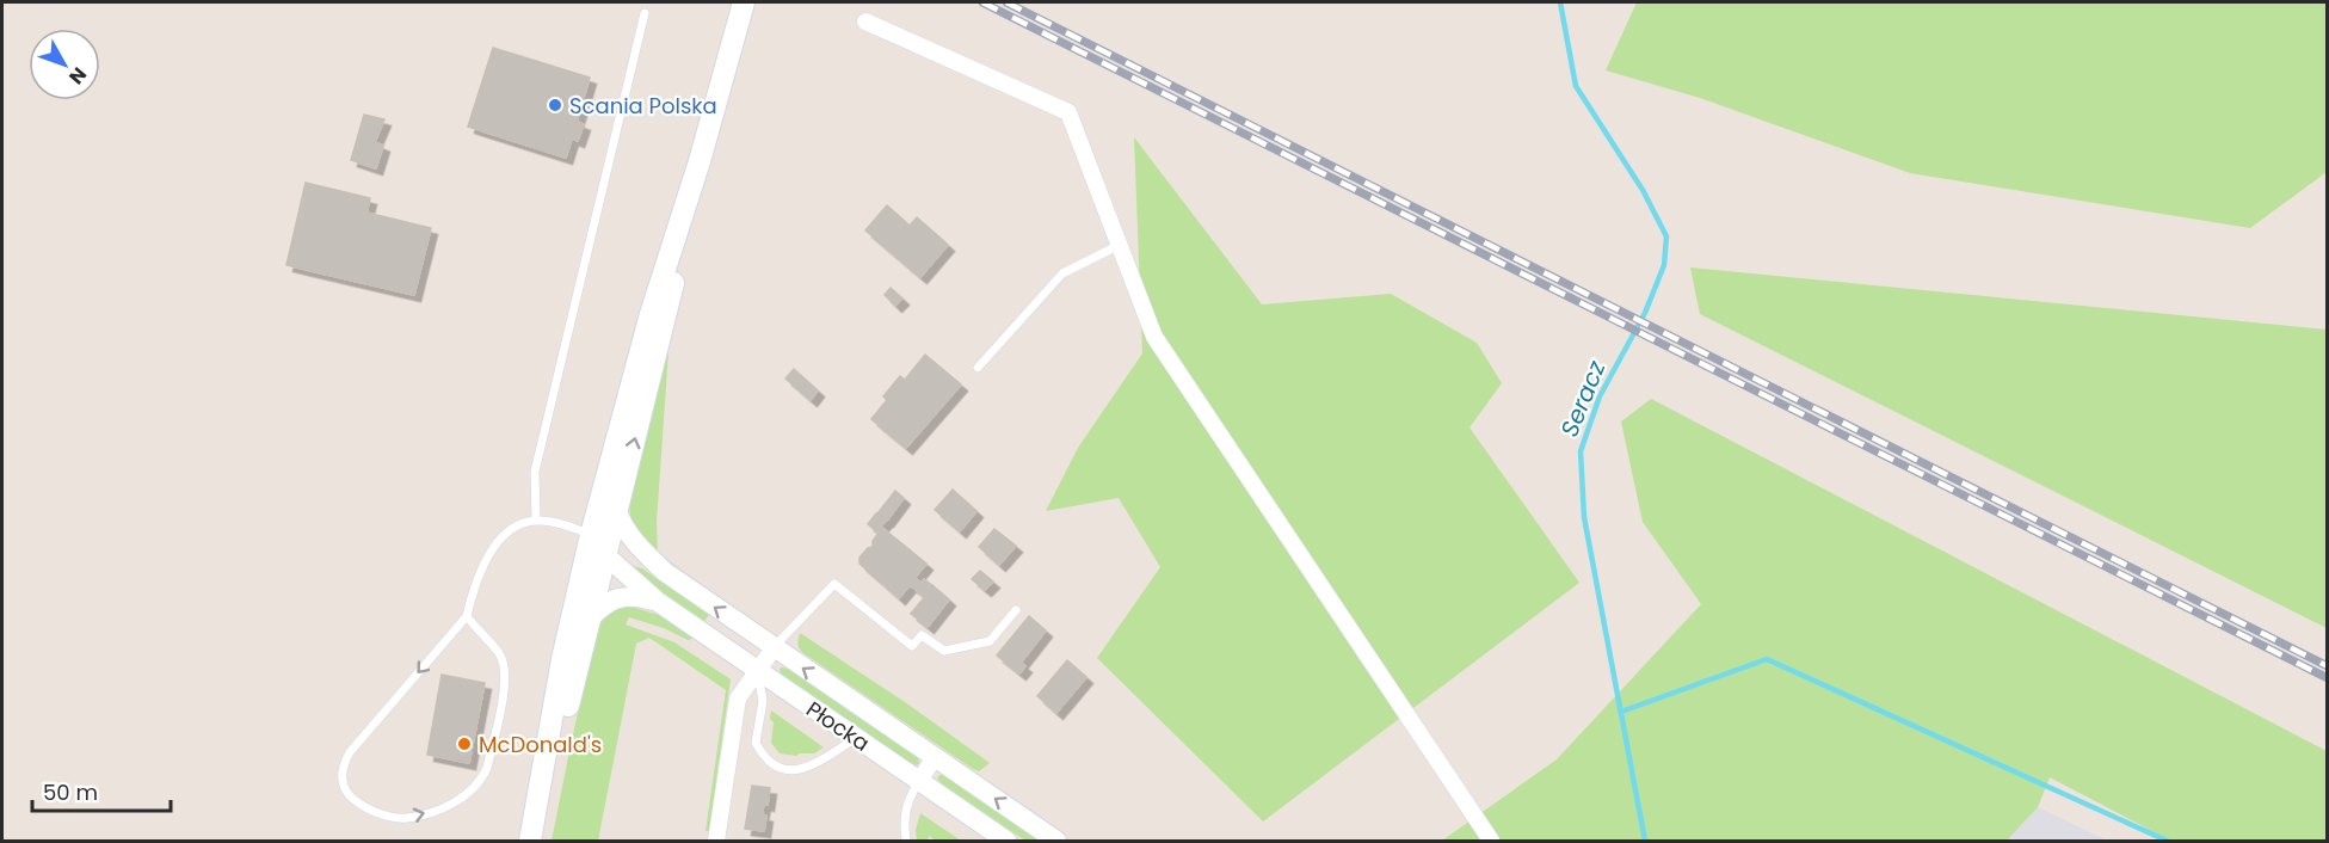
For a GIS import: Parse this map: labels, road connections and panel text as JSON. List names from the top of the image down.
{
  "streets": {
    "street": ["Płocka"]
  },
  "water": ["Seracz"],
  "places": ["Scania Polska", "McDonald's"],
  "scale_bar": "50 m",
  "north": "bottom right"
}
